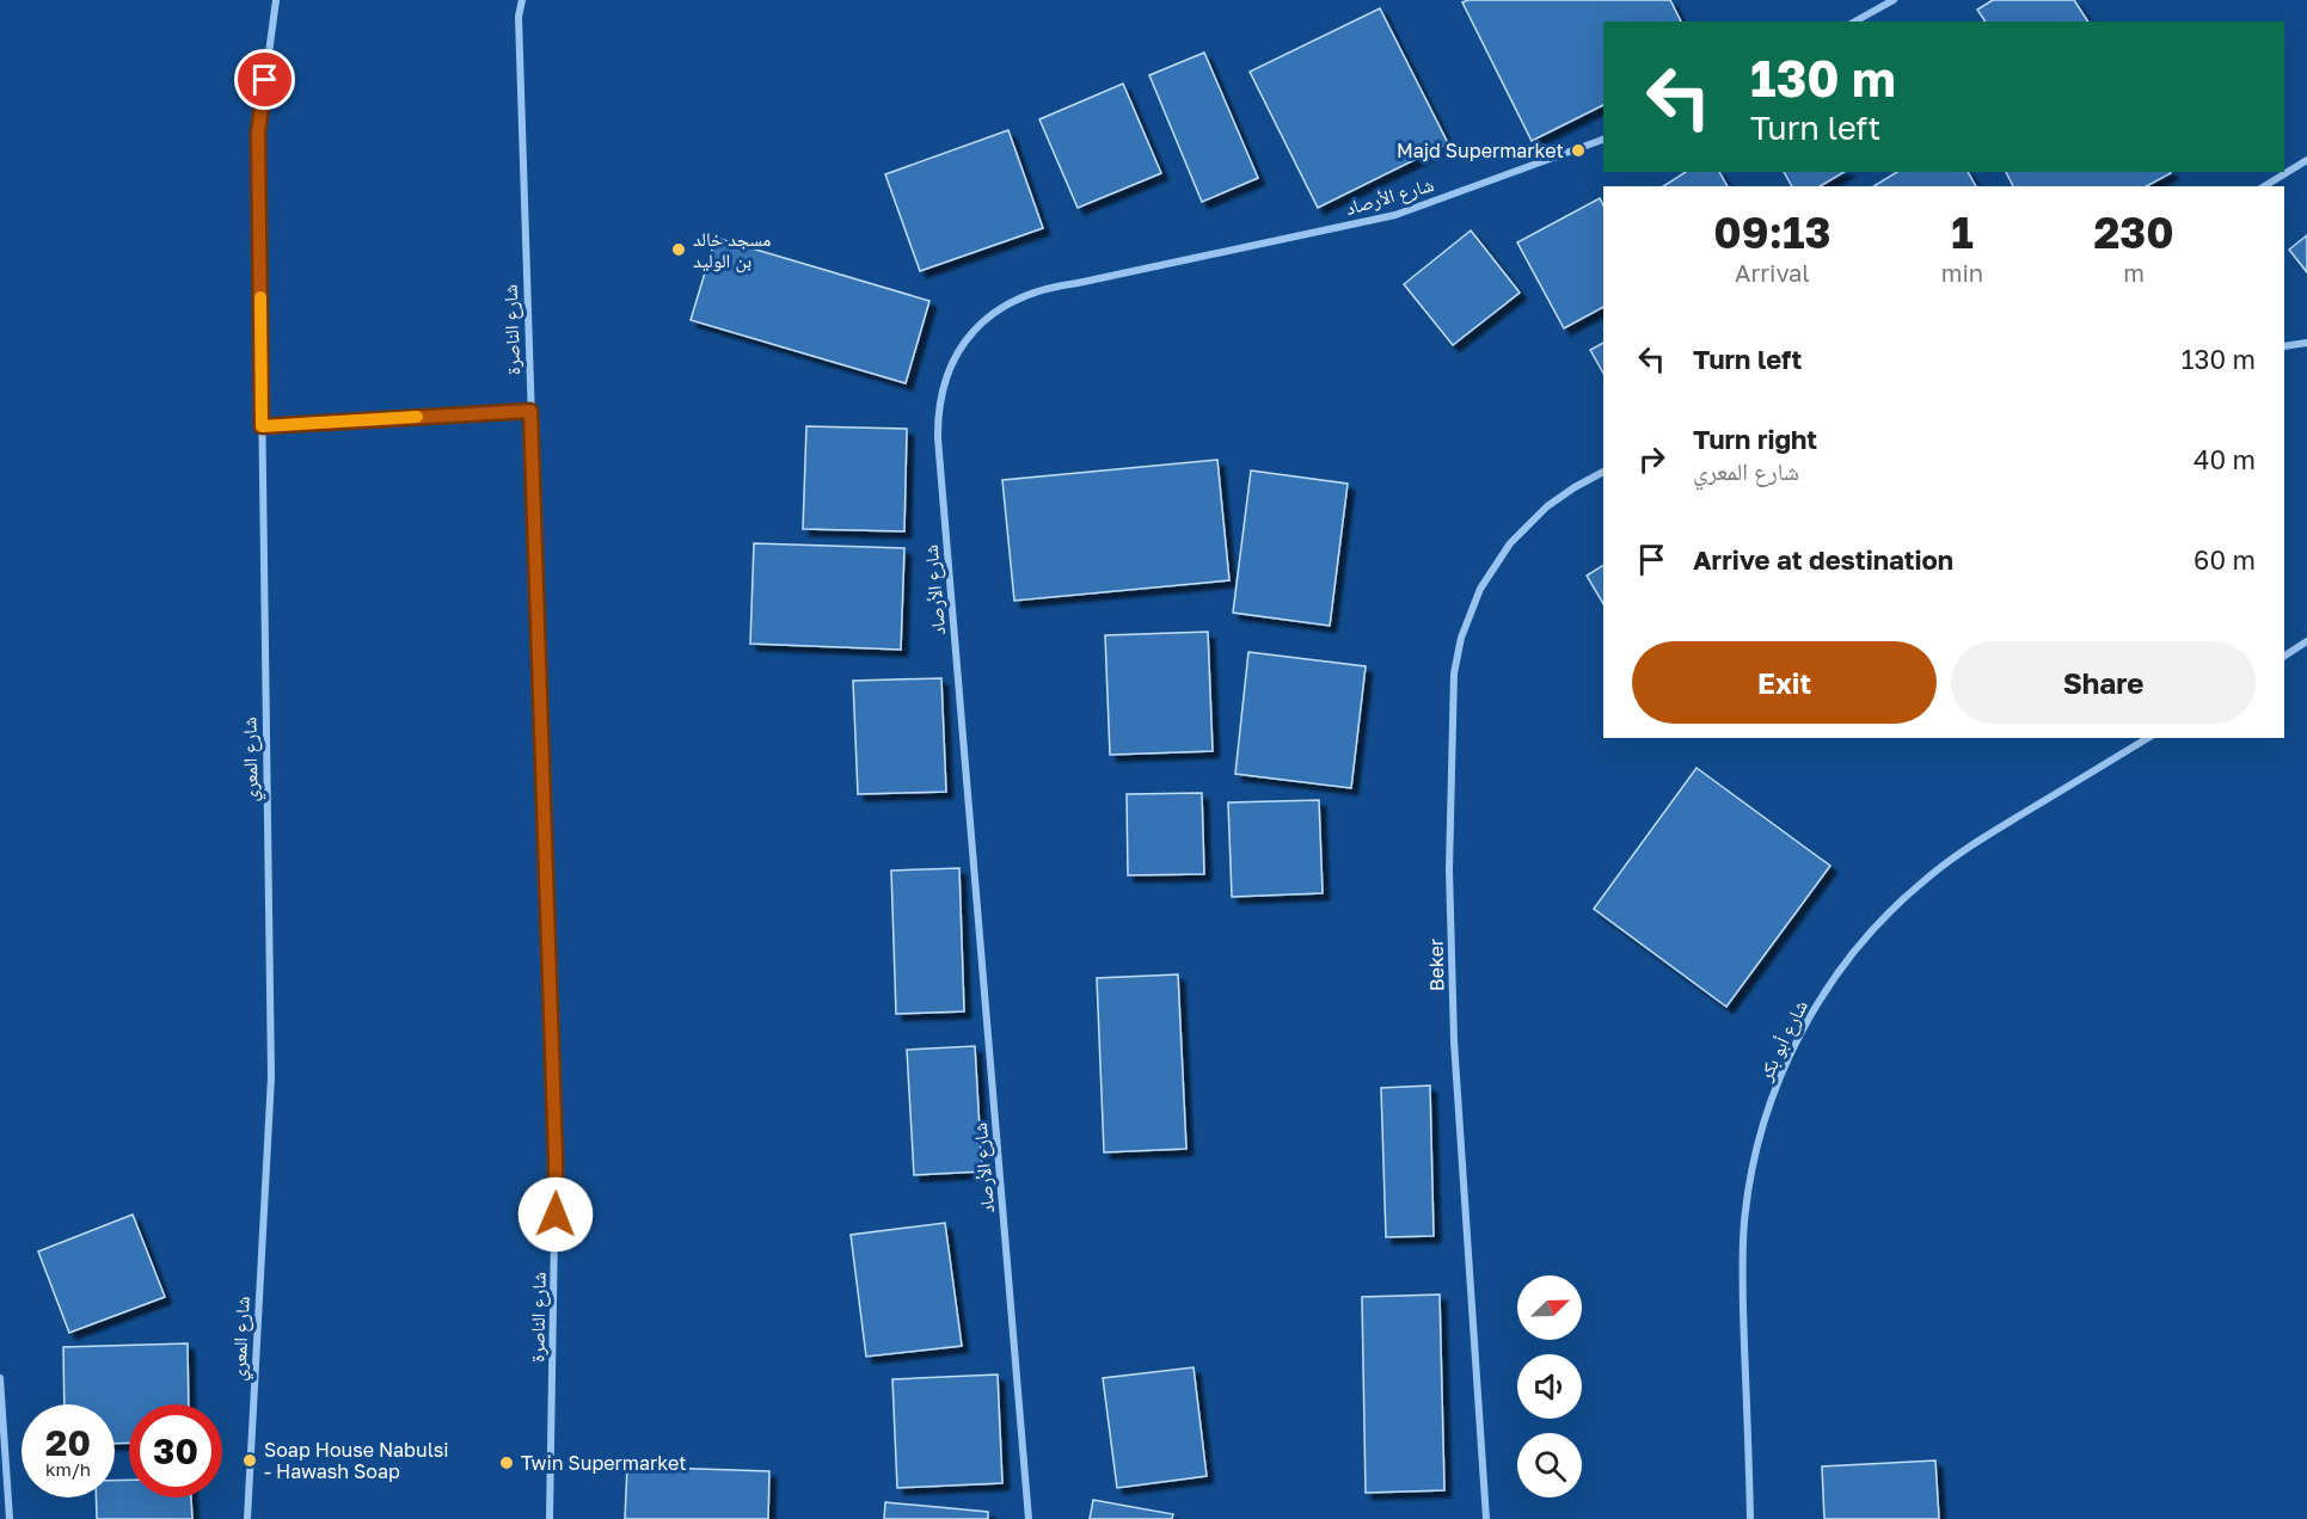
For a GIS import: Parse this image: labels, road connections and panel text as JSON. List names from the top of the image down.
{
  "streets": {
    "street": [
      "شارع الأرصاد",
      "شارع الناصرة",
      "شارع المعري",
      "Beker",
      "شارع أبو بكر"
    ]
  },
  "places": [
    "Majd Supermarket",
    "مسجد خالد بن الوليد",
    "Soap House Nabulsi - Hawash Soap",
    "Twin Supermarket"
  ],
  "north": "top right",
  "page": {
    "turn": ["130 m", "Turn left"],
    "eta": [
      "09:13",
      "Arrival",
      "1",
      "min",
      "230",
      "m"
    ],
    "list": [
      {
        "name": "Turn left",
        "value": "130 m"
      },
      {
        "name": "Turn right",
        "note": "شارع المعري",
        "value": "40 m"
      },
      {
        "name": "Arrive at destination",
        "value": "60 m"
      }
    ],
    "buttons": ["Exit", "Share"],
    "speed": "20 km/h",
    "limit": "30"
  }
}
